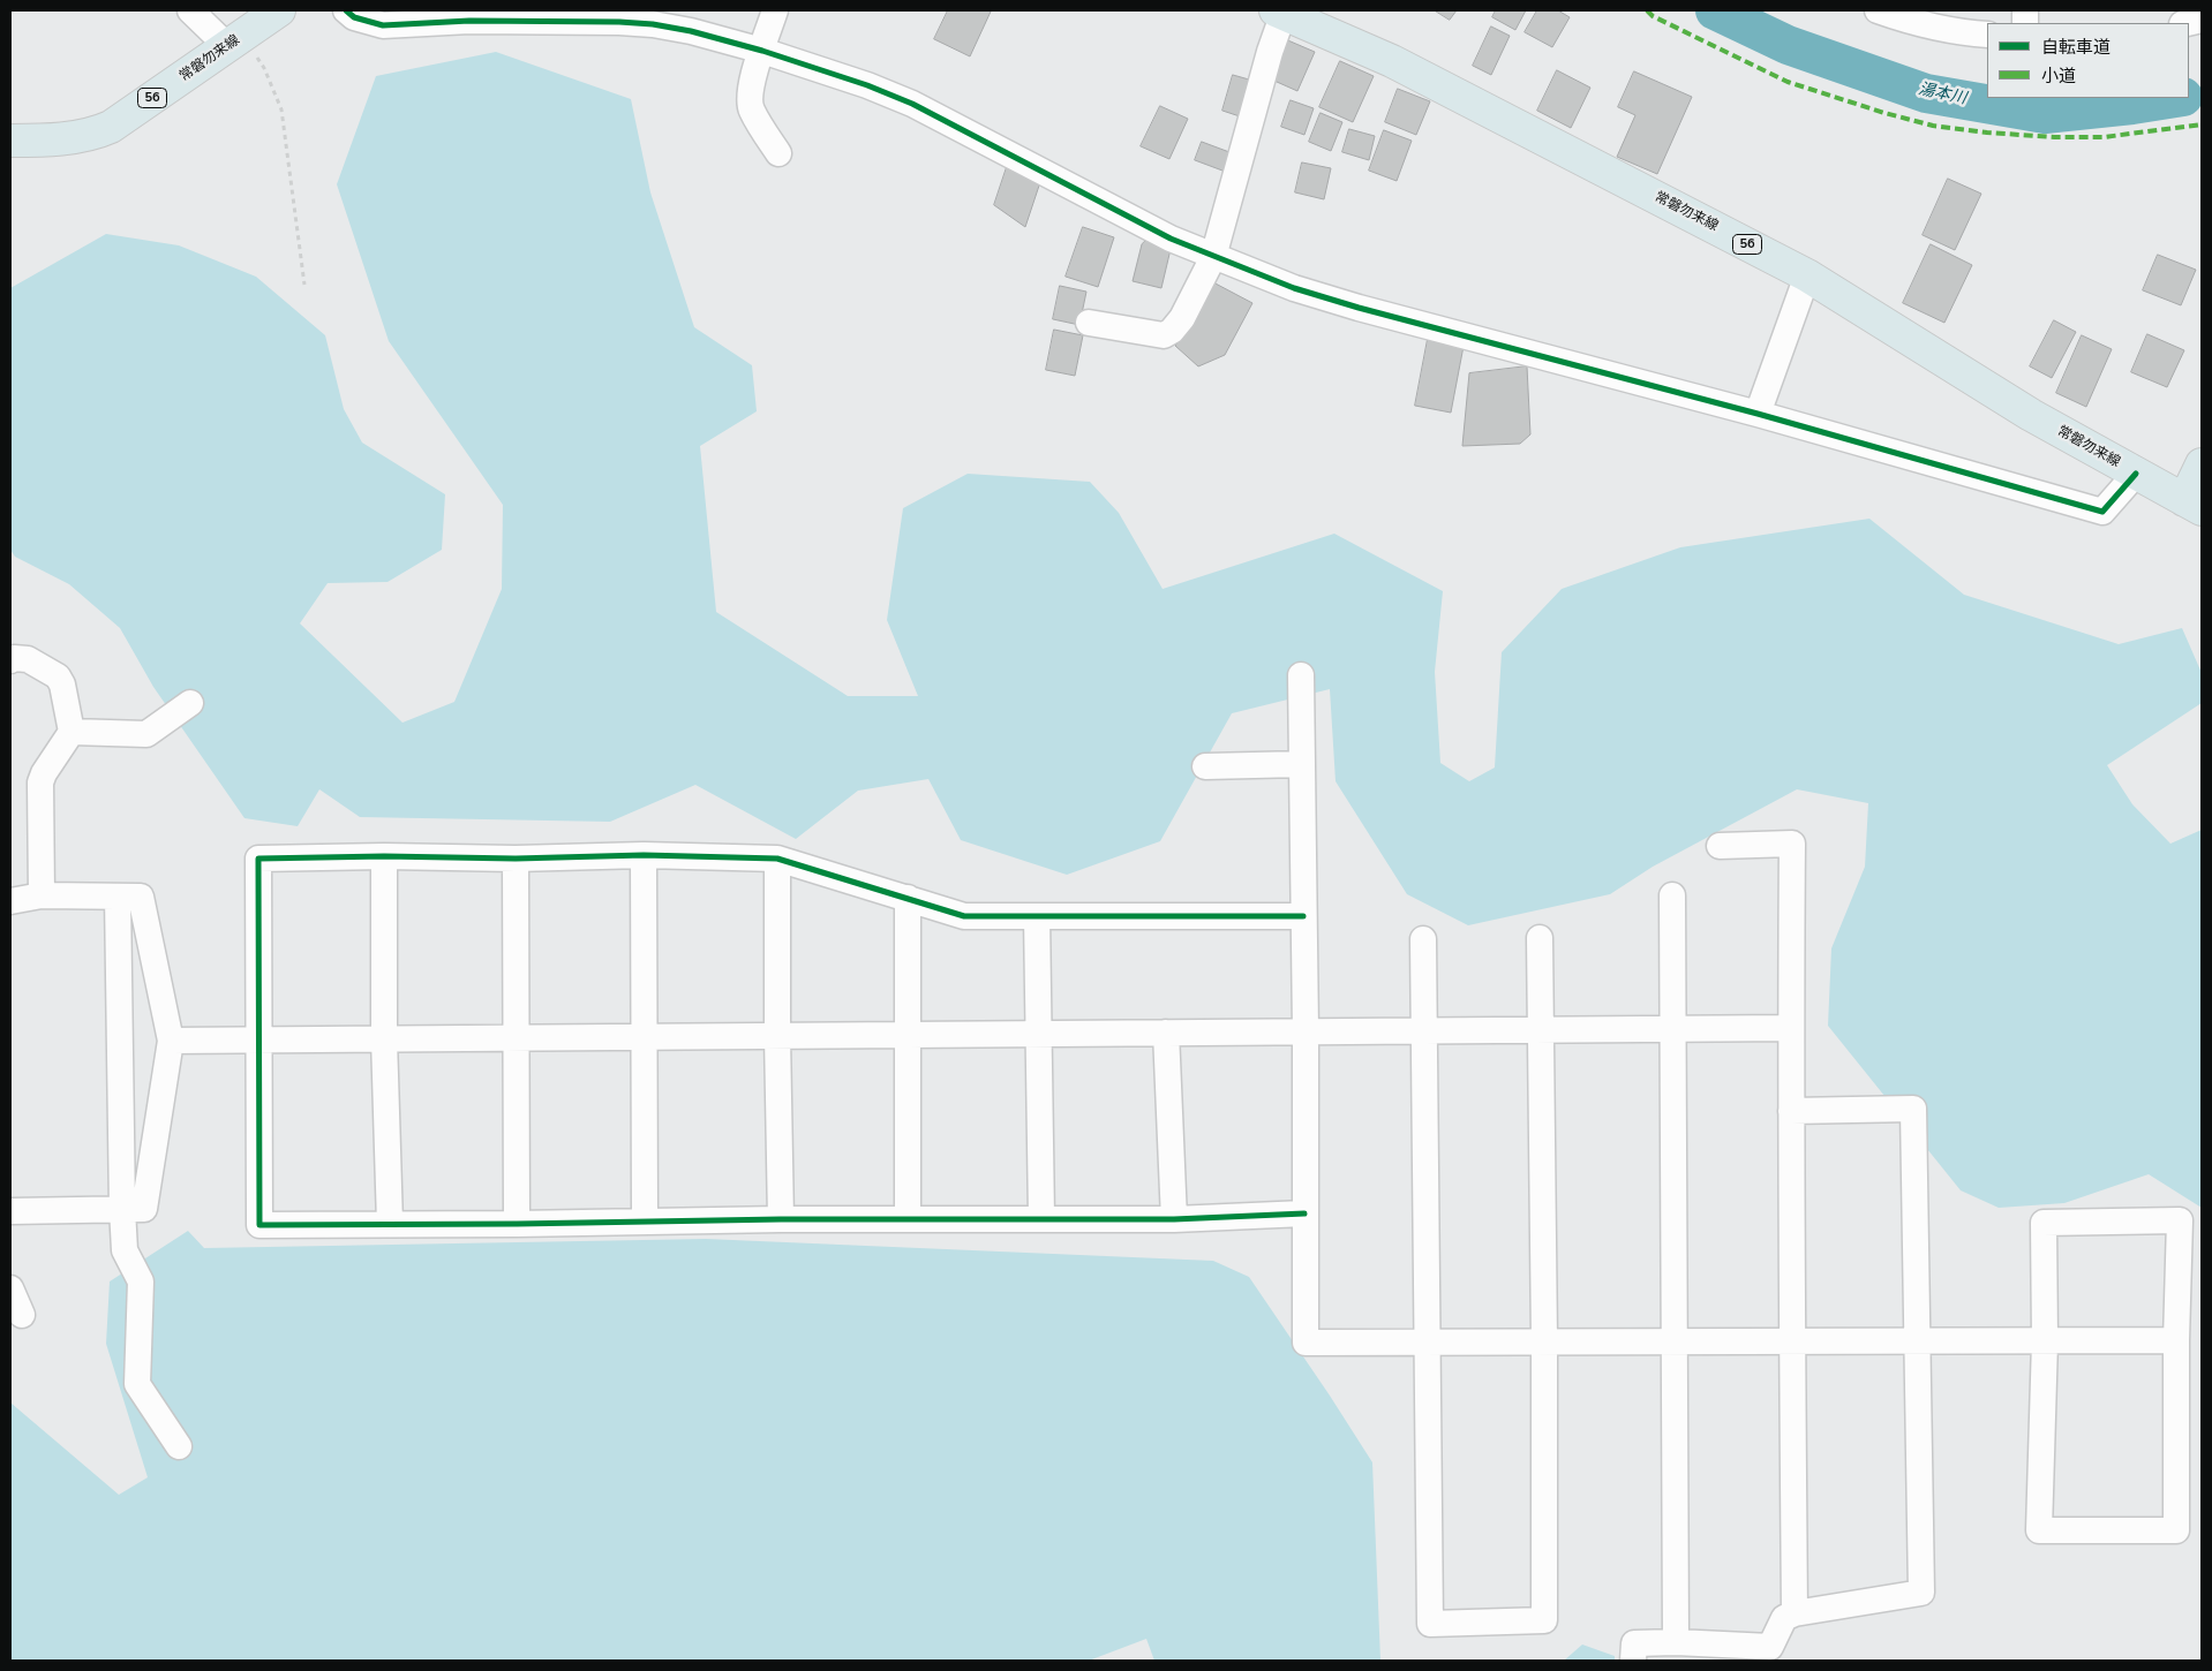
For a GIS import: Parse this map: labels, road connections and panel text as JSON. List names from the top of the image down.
{
  "streets": {
    "main road": ["常磐勿来線", "56"]
  },
  "water": ["湯本川"],
  "legend": ["自転車道", "小道"]
}
